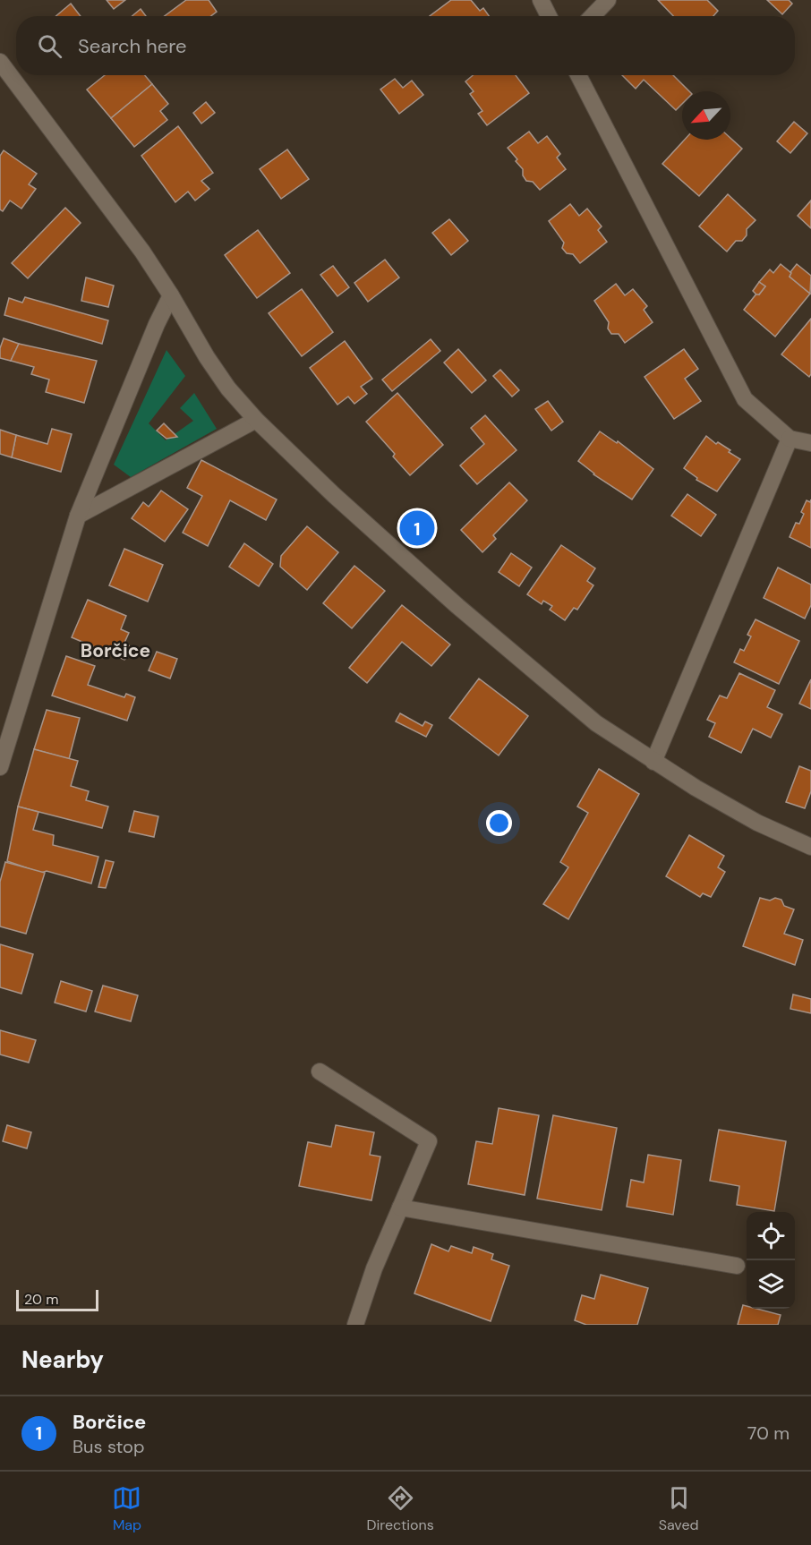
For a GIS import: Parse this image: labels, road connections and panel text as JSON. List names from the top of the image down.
{
  "districts": ["Borčice"],
  "scale_bar": "20 m",
  "north": "bottom left",
  "page": {
    "search": "Search here",
    "pins": "1",
    "scale": "20 m",
    "heading": "Nearby",
    "list": [
      {
        "mark": "1",
        "name": "Borčice",
        "note": "Bus stop",
        "value": "70 m"
      }
    ],
    "nav": ["Map", "Directions", "Saved"]
  }
}
